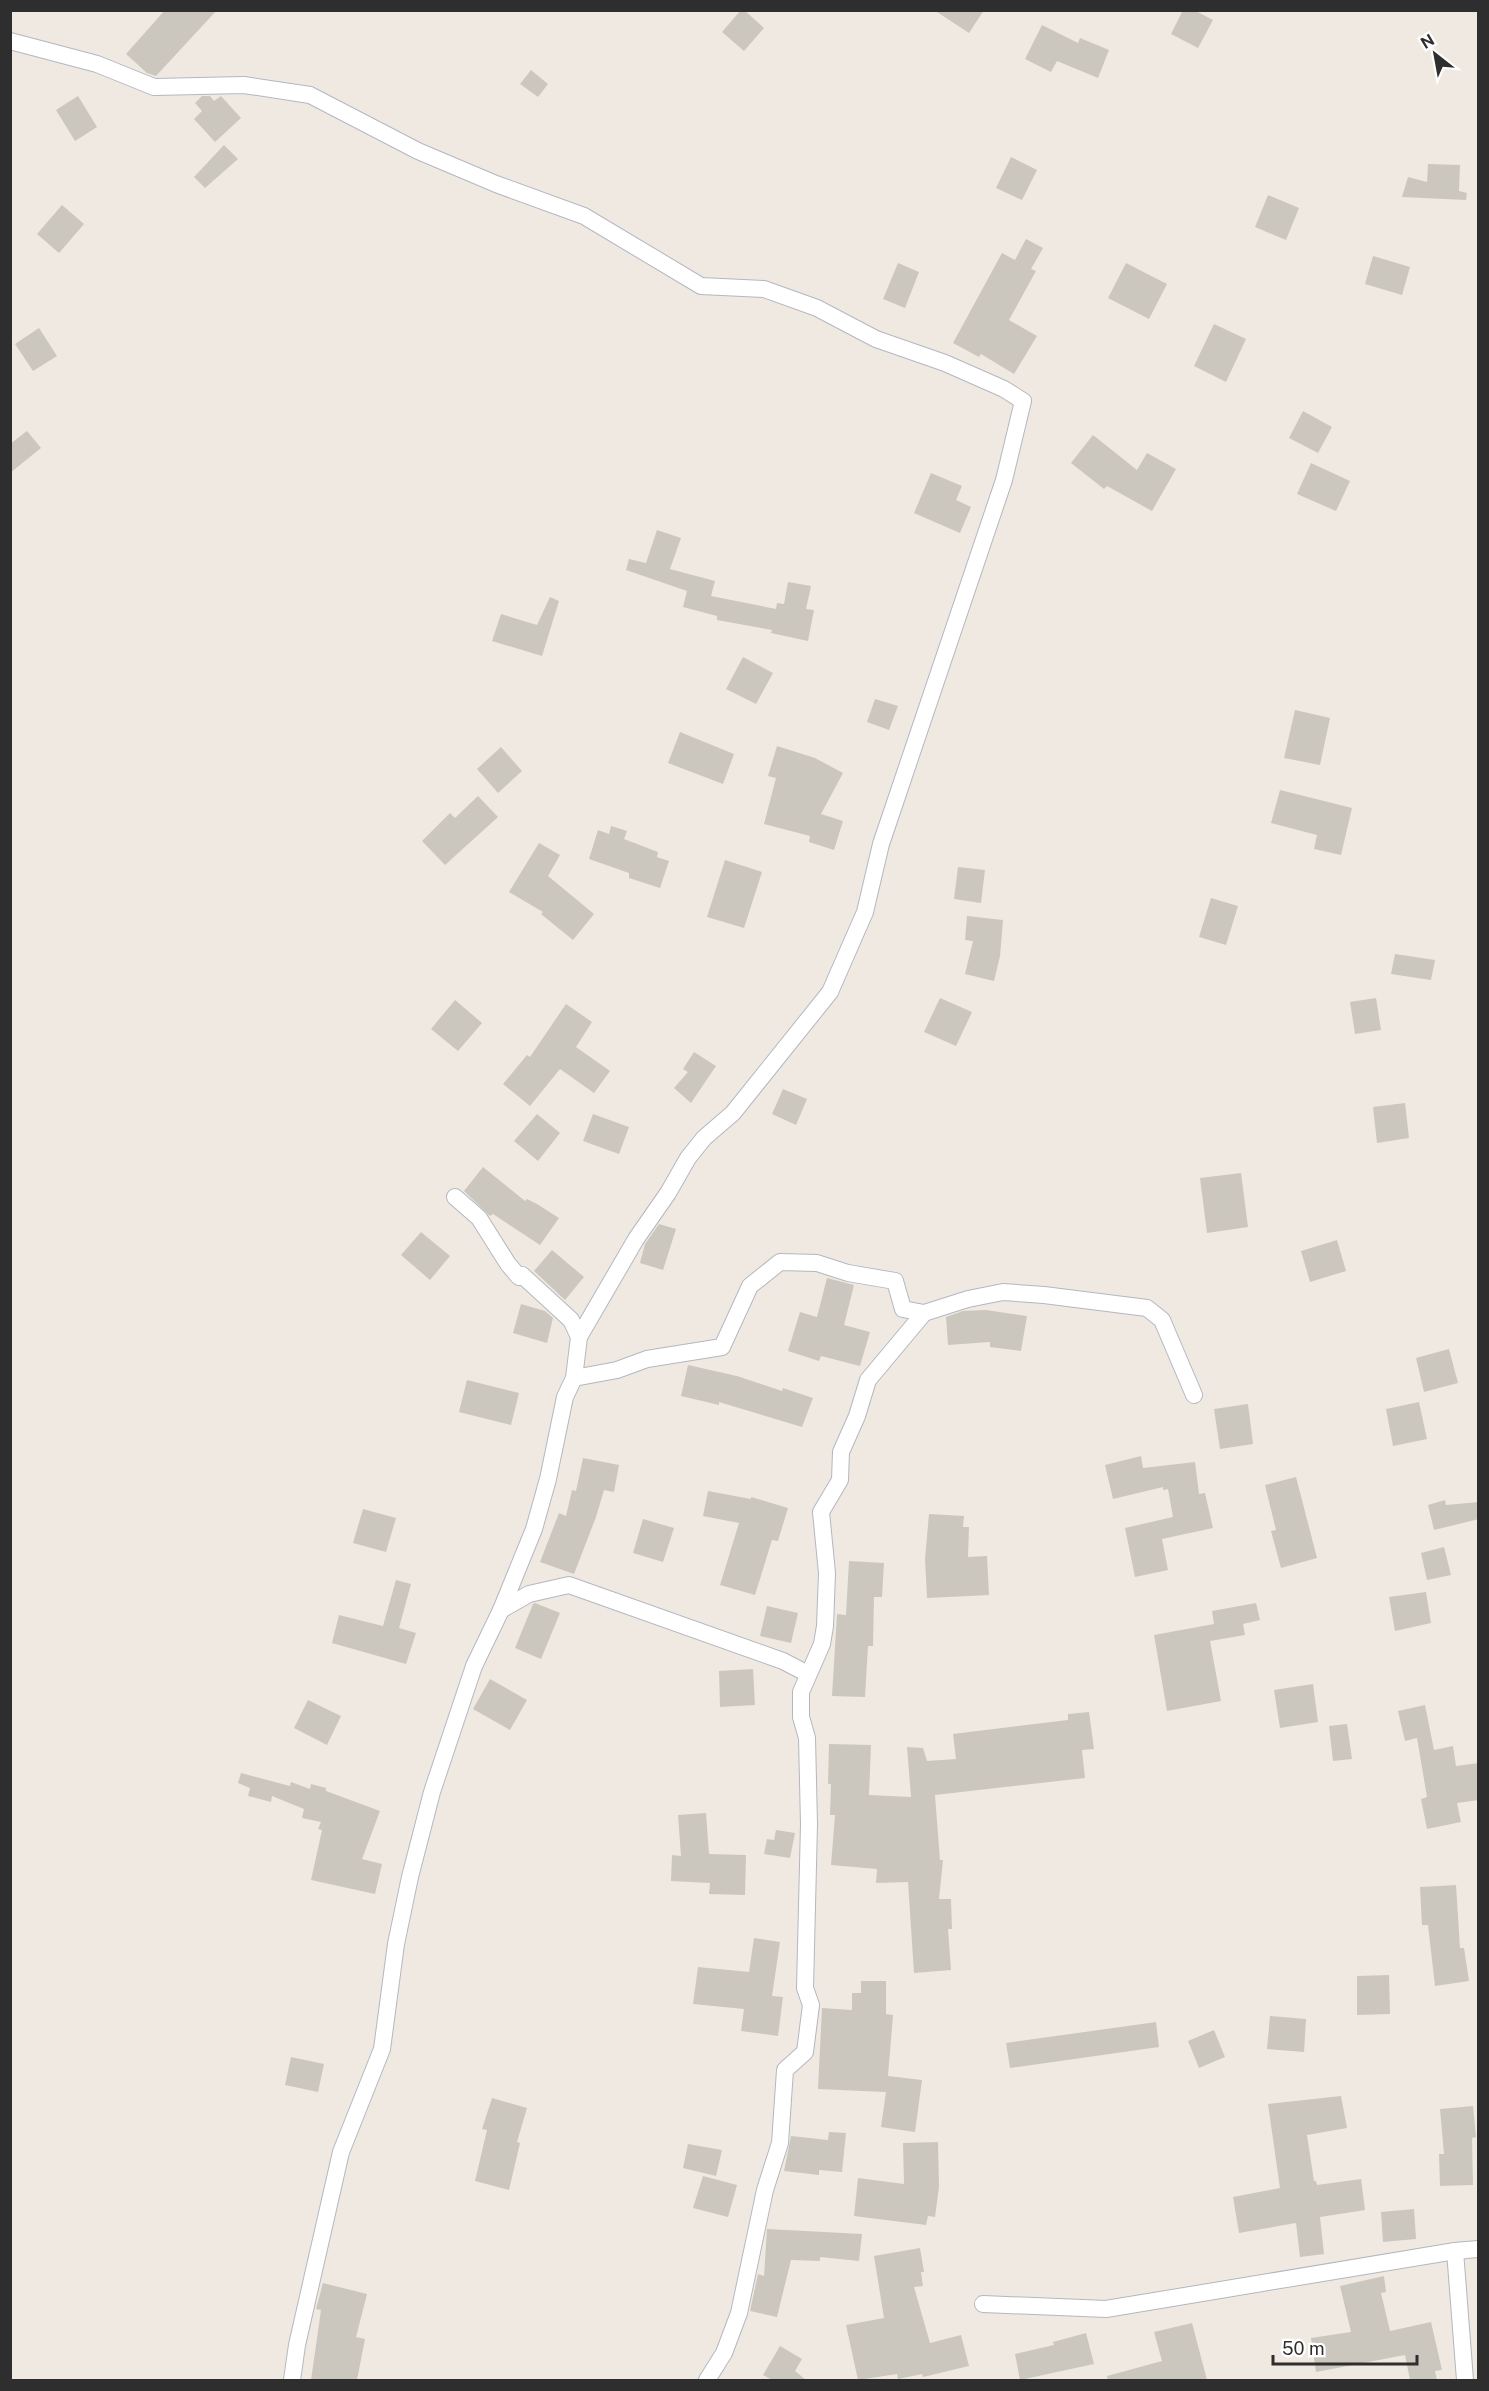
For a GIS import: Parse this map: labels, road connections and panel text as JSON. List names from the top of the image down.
{
  "scale_bar": "50 m",
  "north": "top left"
}
